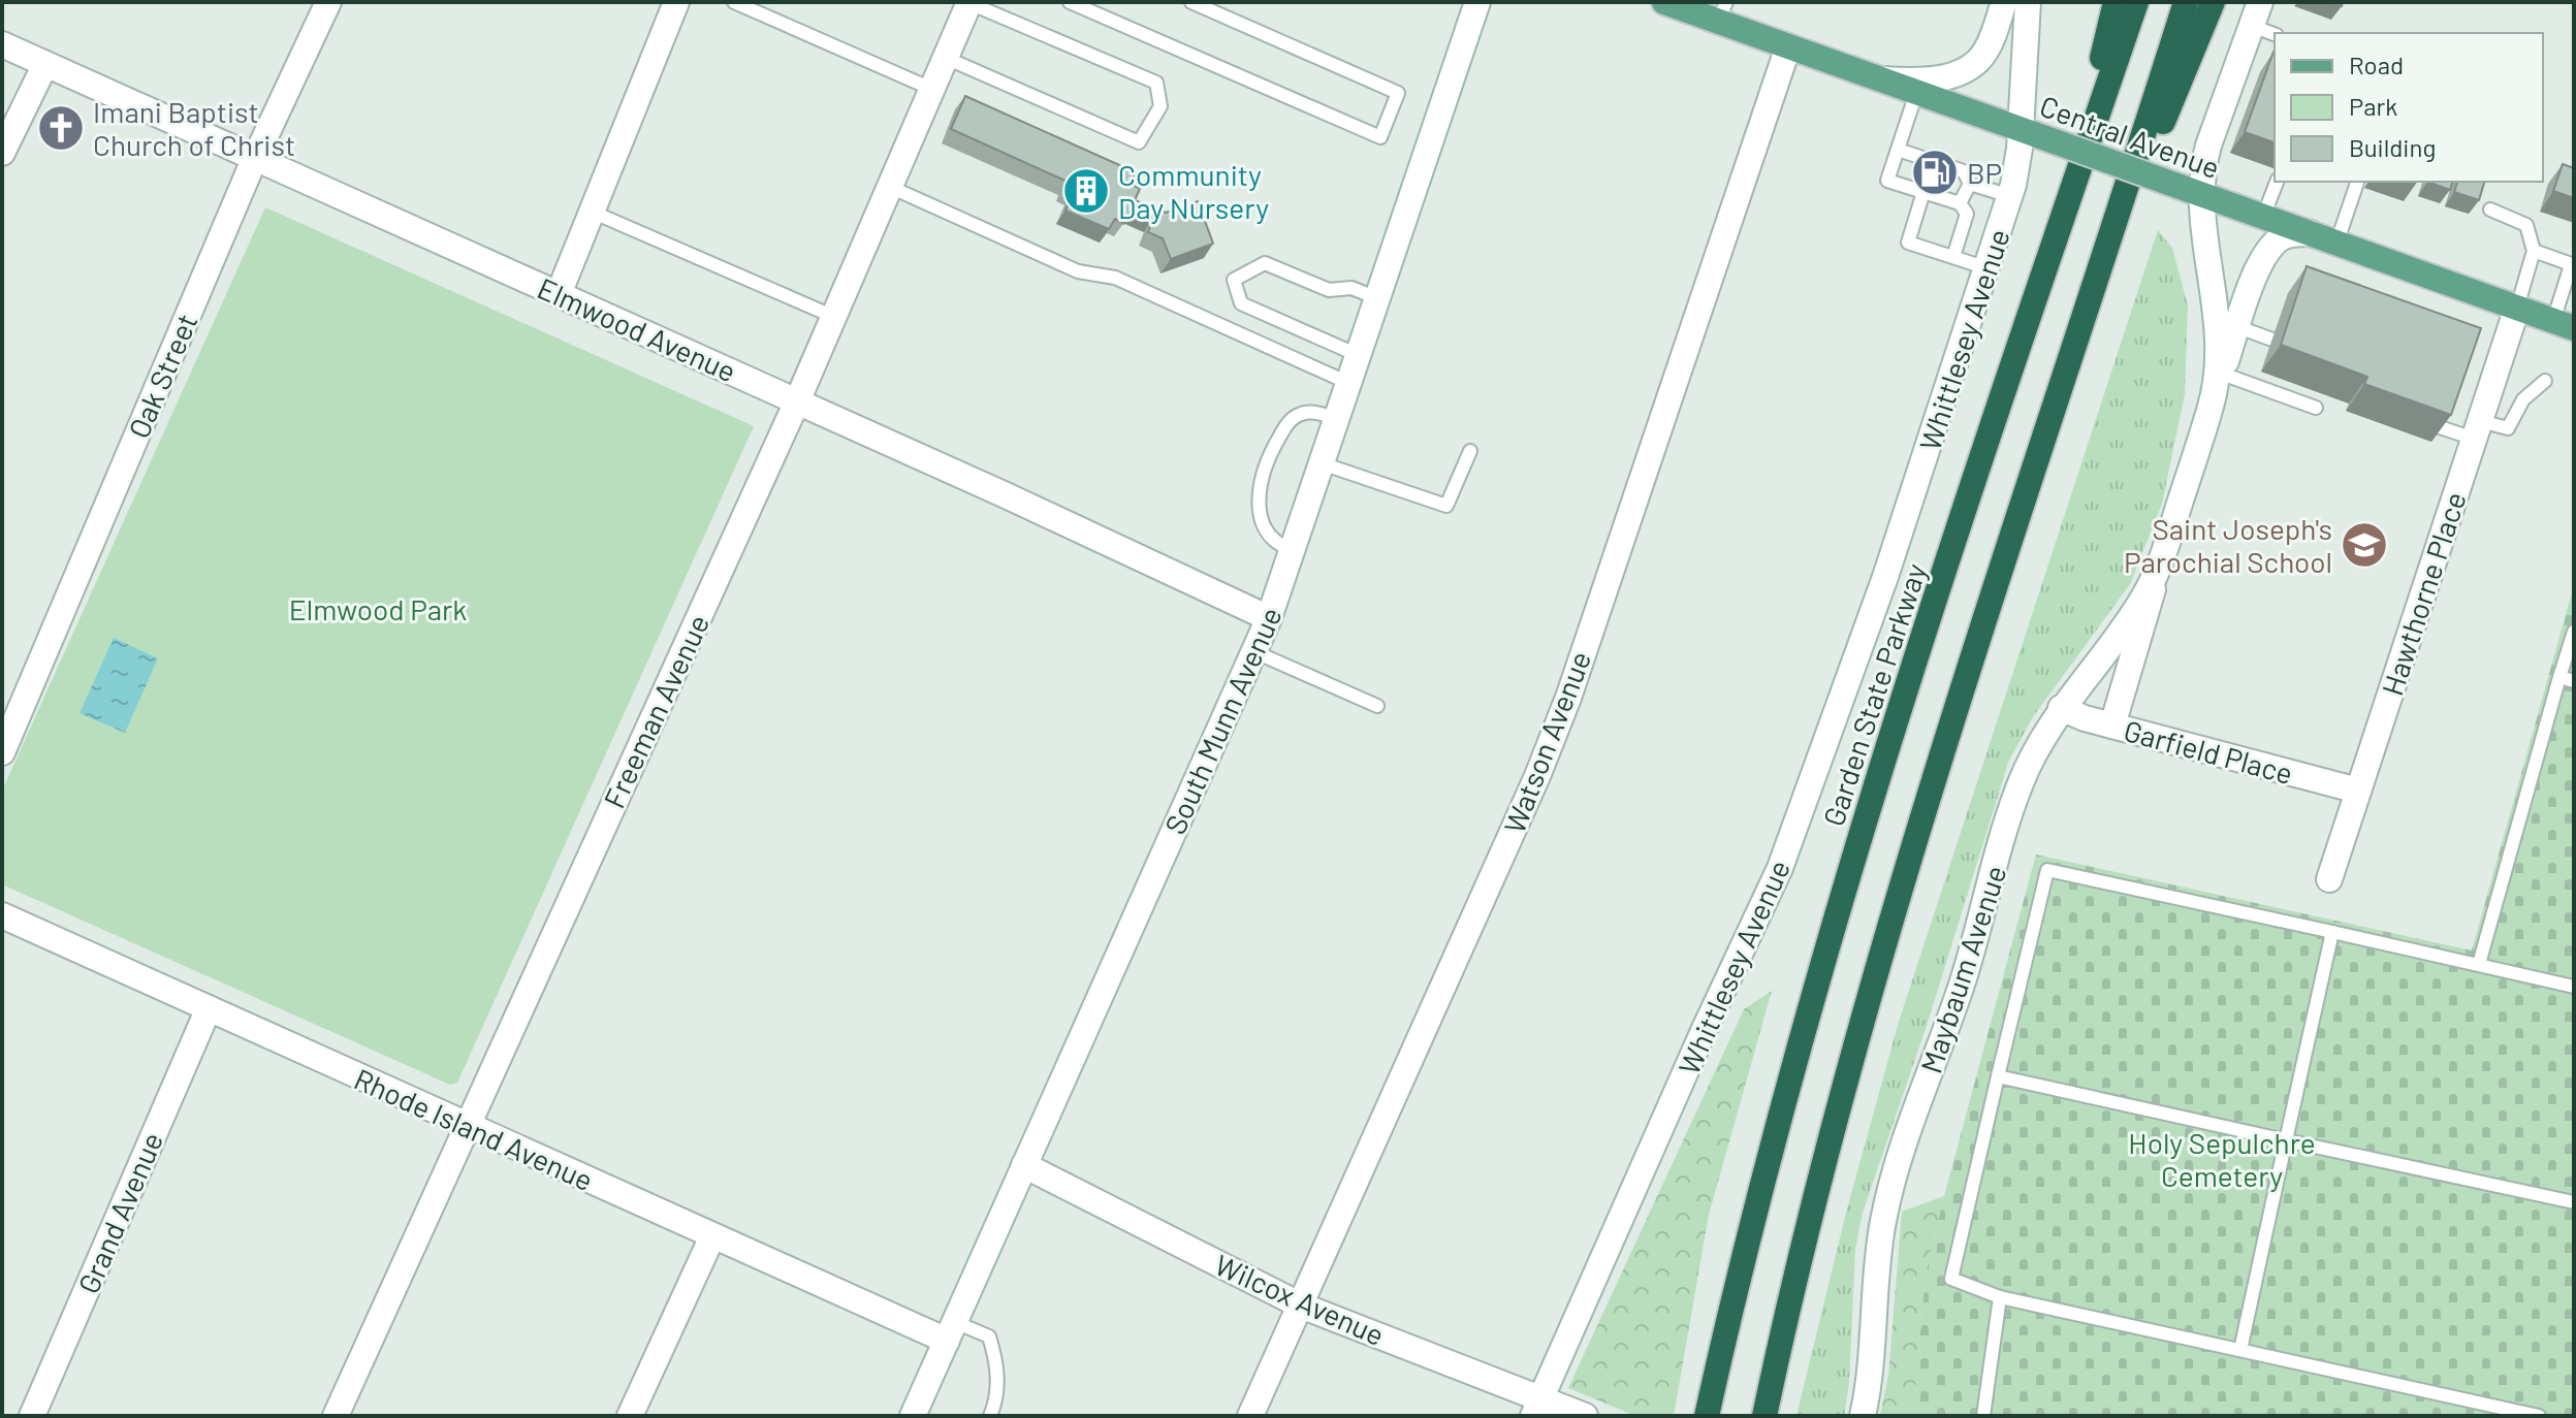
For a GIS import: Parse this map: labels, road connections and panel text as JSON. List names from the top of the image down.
{
  "streets": {
    "highway": ["Garden State Parkway"],
    "main road": ["Central Avenue"],
    "street": [
      "Elmwood Avenue",
      "Whittlesey Avenue",
      "Oak Street",
      "Hawthorne Place",
      "Freeman Avenue",
      "South Munn Avenue",
      "Watson Avenue",
      "Garfield Place",
      "Maybaum Avenue",
      "Rhode Island Avenue",
      "Grand Avenue",
      "Wilcox Avenue"
    ]
  },
  "crossings": [
    ["Central Avenue", "Whittlesey Avenue"],
    ["Central Avenue", "Hawthorne Place"],
    ["Central Avenue", "Watson Avenue"],
    ["Elmwood Avenue", "Oak Street"],
    ["Elmwood Avenue", "Freeman Avenue"],
    ["Elmwood Avenue", "South Munn Avenue"],
    ["Whittlesey Avenue", "Wilcox Avenue"],
    ["Hawthorne Place", "Garfield Place"],
    ["Freeman Avenue", "Rhode Island Avenue"],
    ["South Munn Avenue", "Rhode Island Avenue"],
    ["South Munn Avenue", "Wilcox Avenue"],
    ["Watson Avenue", "Wilcox Avenue"],
    ["Garfield Place", "Maybaum Avenue"],
    ["Rhode Island Avenue", "Grand Avenue"]
  ],
  "parks": ["Elmwood Park", "Holy Sepulchre Cemetery"],
  "places": {
    "church": ["Imani Baptist Church of Christ"],
    "fuel station": ["BP"],
    "building": ["Community Day Nursery"],
    "school or university": ["Saint Joseph's Parochial School"]
  },
  "legend": ["Road", "Park", "Building"]
}
